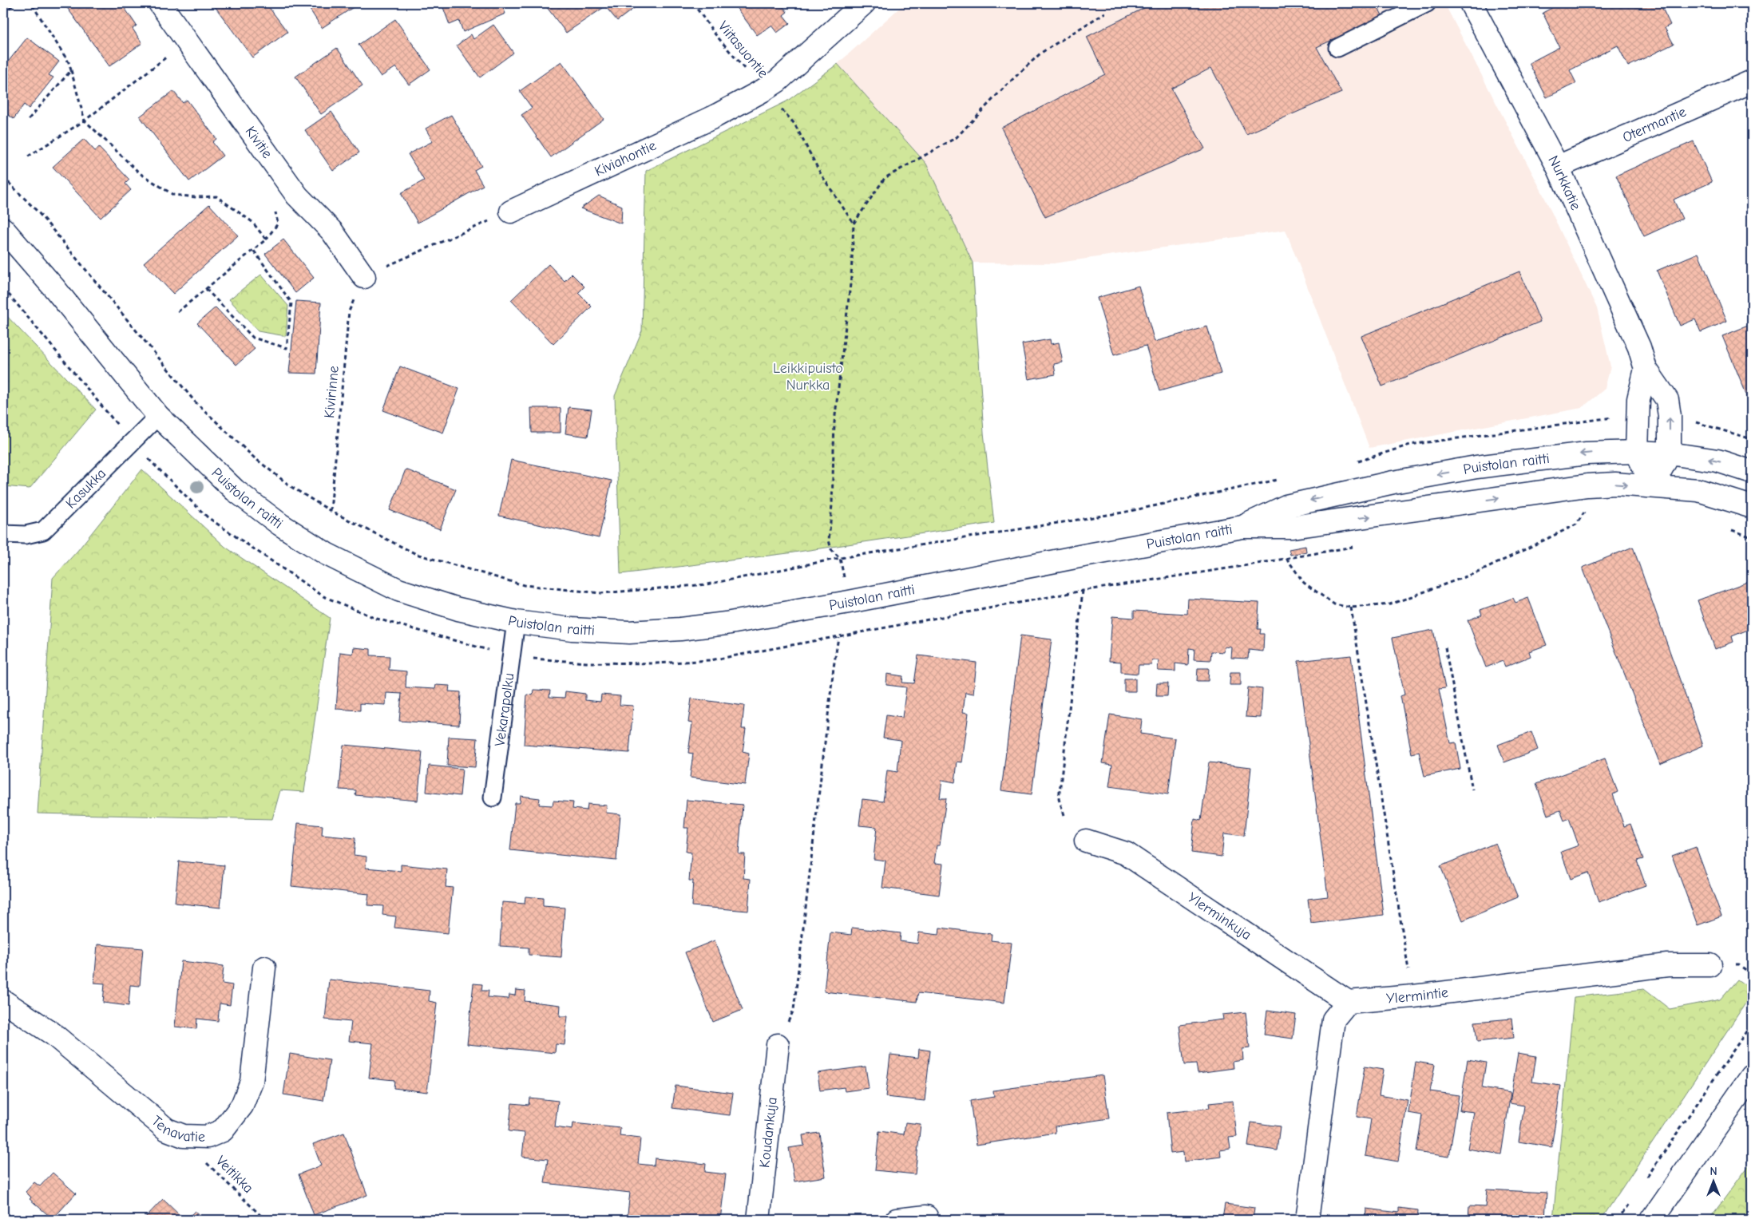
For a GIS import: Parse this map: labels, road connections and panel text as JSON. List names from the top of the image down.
{
  "streets": {
    "street": [
      "Otermantie",
      "Kivitie",
      "Kiviahontie",
      "Nurkkatie",
      "Puistolan raitti",
      "Ylerminkuja",
      "Ylermintie",
      "Tenavatie",
      "Koudankuja"
    ],
    "lane": ["Kasukka", "Vekarapolku"],
    "path": ["Viitasuontie", "Kivirinne", "Veitikka"]
  },
  "crossings": [
    ["Viitasuontie", "Kiviahontie"],
    ["Otermantie", "Nurkkatie"],
    ["Kivitie", "Kivirinne"],
    ["Nurkkatie", "Puistolan raitti"],
    ["Puistolan raitti", "Kasukka"],
    ["Puistolan raitti", "Vekarapolku"],
    ["Ylerminkuja", "Ylermintie"],
    ["Tenavatie", "Veitikka"]
  ],
  "parks": ["Leikkipuisto Nurkka"],
  "north": "top"
}
